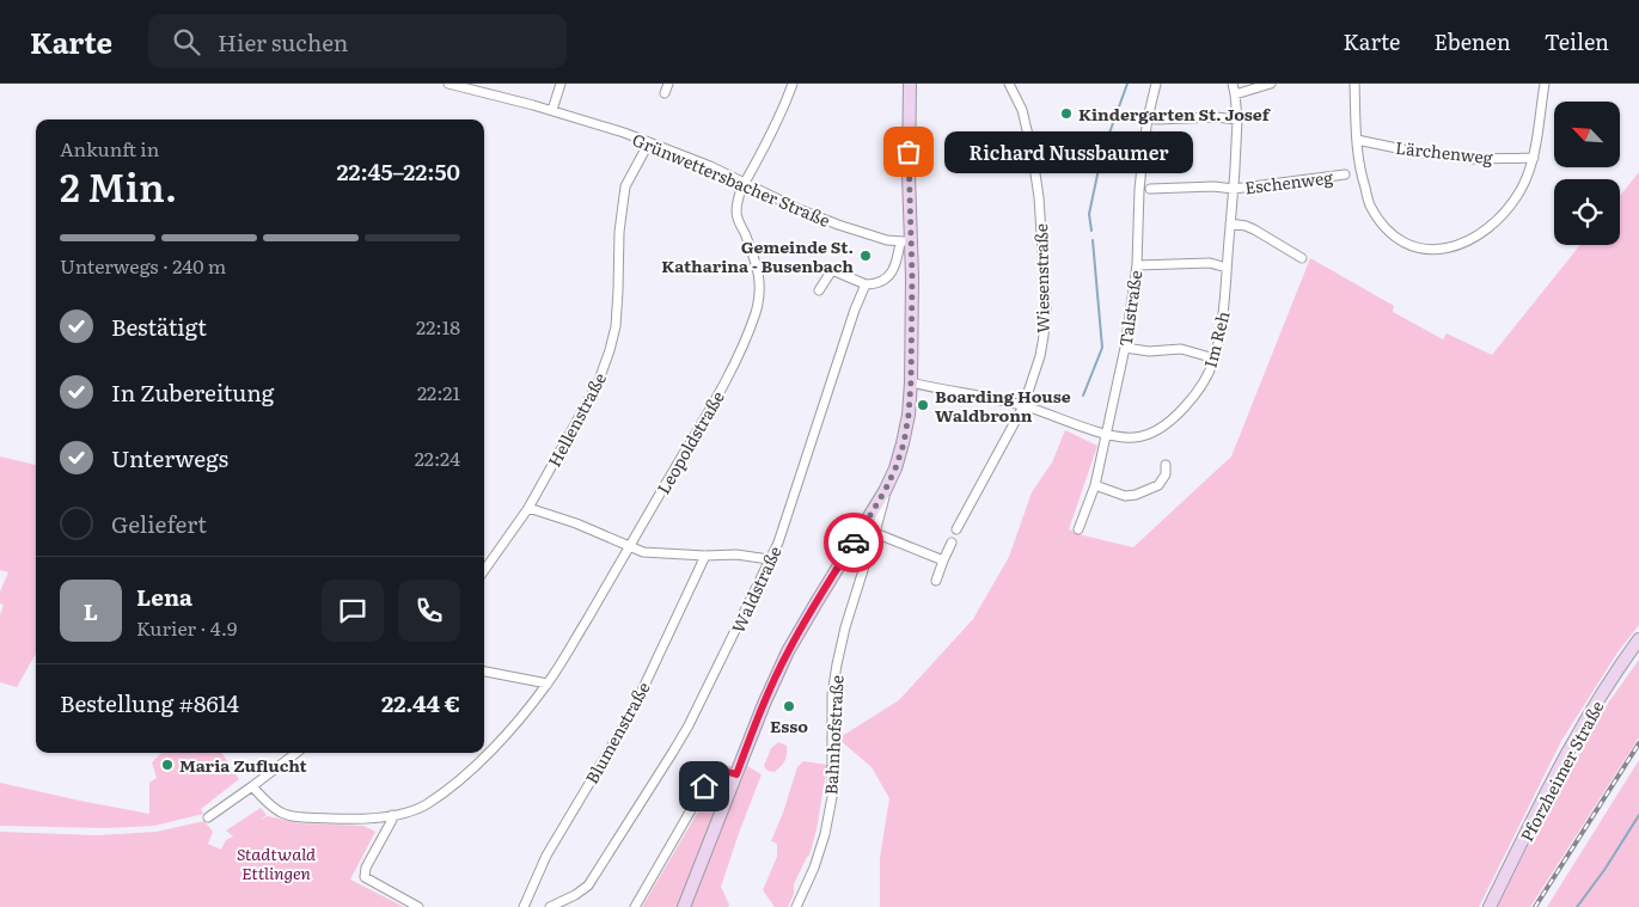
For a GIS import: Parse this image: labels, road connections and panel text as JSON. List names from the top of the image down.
{
  "streets": {
    "main road": ["Pforzheimer Straße"],
    "street": [
      "Lärchenweg",
      "Grünwettersbacher Straße",
      "Eschenweg",
      "Wiesenstraße",
      "Talstraße",
      "Im Reh",
      "Hellenstraße",
      "Leopoldstraße",
      "Waldstraße",
      "Blumenstraße",
      "Bahnhofstraße"
    ]
  },
  "crossings": [
    ["Grünwettersbacher Straße", "Hellenstraße"],
    ["Grünwettersbacher Straße", "Leopoldstraße"],
    ["Eschenweg", "Im Reh"],
    ["Wiesenstraße", "Im Reh"],
    ["Talstraße", "Im Reh"]
  ],
  "parks": ["Stadtwald Ettlingen"],
  "places": [
    "Kindergarten St. Josef",
    "Richard Nussbaumer",
    "Gemeinde St. Katharina - Busenbach",
    "Boarding House Waldbronn",
    "Esso",
    "Maria Zuflucht"
  ],
  "north": "top left",
  "page": {
    "header": "Karte",
    "search": "Hier suchen",
    "nav": ["Karte", "Ebenen", "Teilen"],
    "heading": ["2 Min.", "Ankunft in", "22:45–22:50"],
    "panel": [
      "Lena",
      "Kurier · 4.9",
      "Bestellung #8614",
      "22.44 €"
    ],
    "bubble": "Richard Nussbaumer",
    "bar": "Unterwegs · 240 m",
    "list": [
      ["Bestätigt", "22:18"],
      ["In Zubereitung", "22:21"],
      ["Unterwegs", "22:24"],
      "Geliefert"
    ],
    "round": "L"
  }
}
